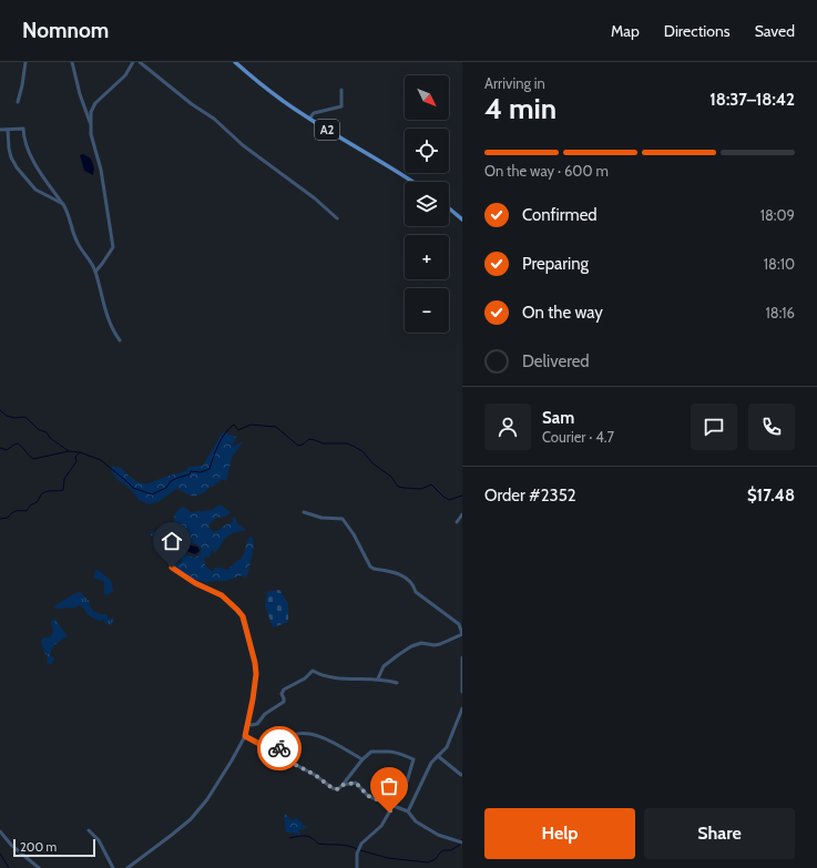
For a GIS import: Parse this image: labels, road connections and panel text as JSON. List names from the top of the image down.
{
  "streets": {
    "main road": ["A2"]
  },
  "scale_bar": "200 m",
  "north": "bottom right",
  "page": {
    "header": "Nomnom",
    "nav": ["Map", "Directions", "Saved"],
    "heading": ["4 min", "Arriving in", "18:37–18:42"],
    "panel": [
      "Sam",
      "Courier · 4.7",
      "Order #2352",
      "$17.48"
    ],
    "map_buttons": ["+", "−"],
    "bar": "On the way · 600 m",
    "list": [
      ["Confirmed", "18:09"],
      ["Preparing", "18:10"],
      ["On the way", "18:16"],
      "Delivered"
    ],
    "buttons": ["Help", "Share"],
    "scale": "200 m"
  }
}
